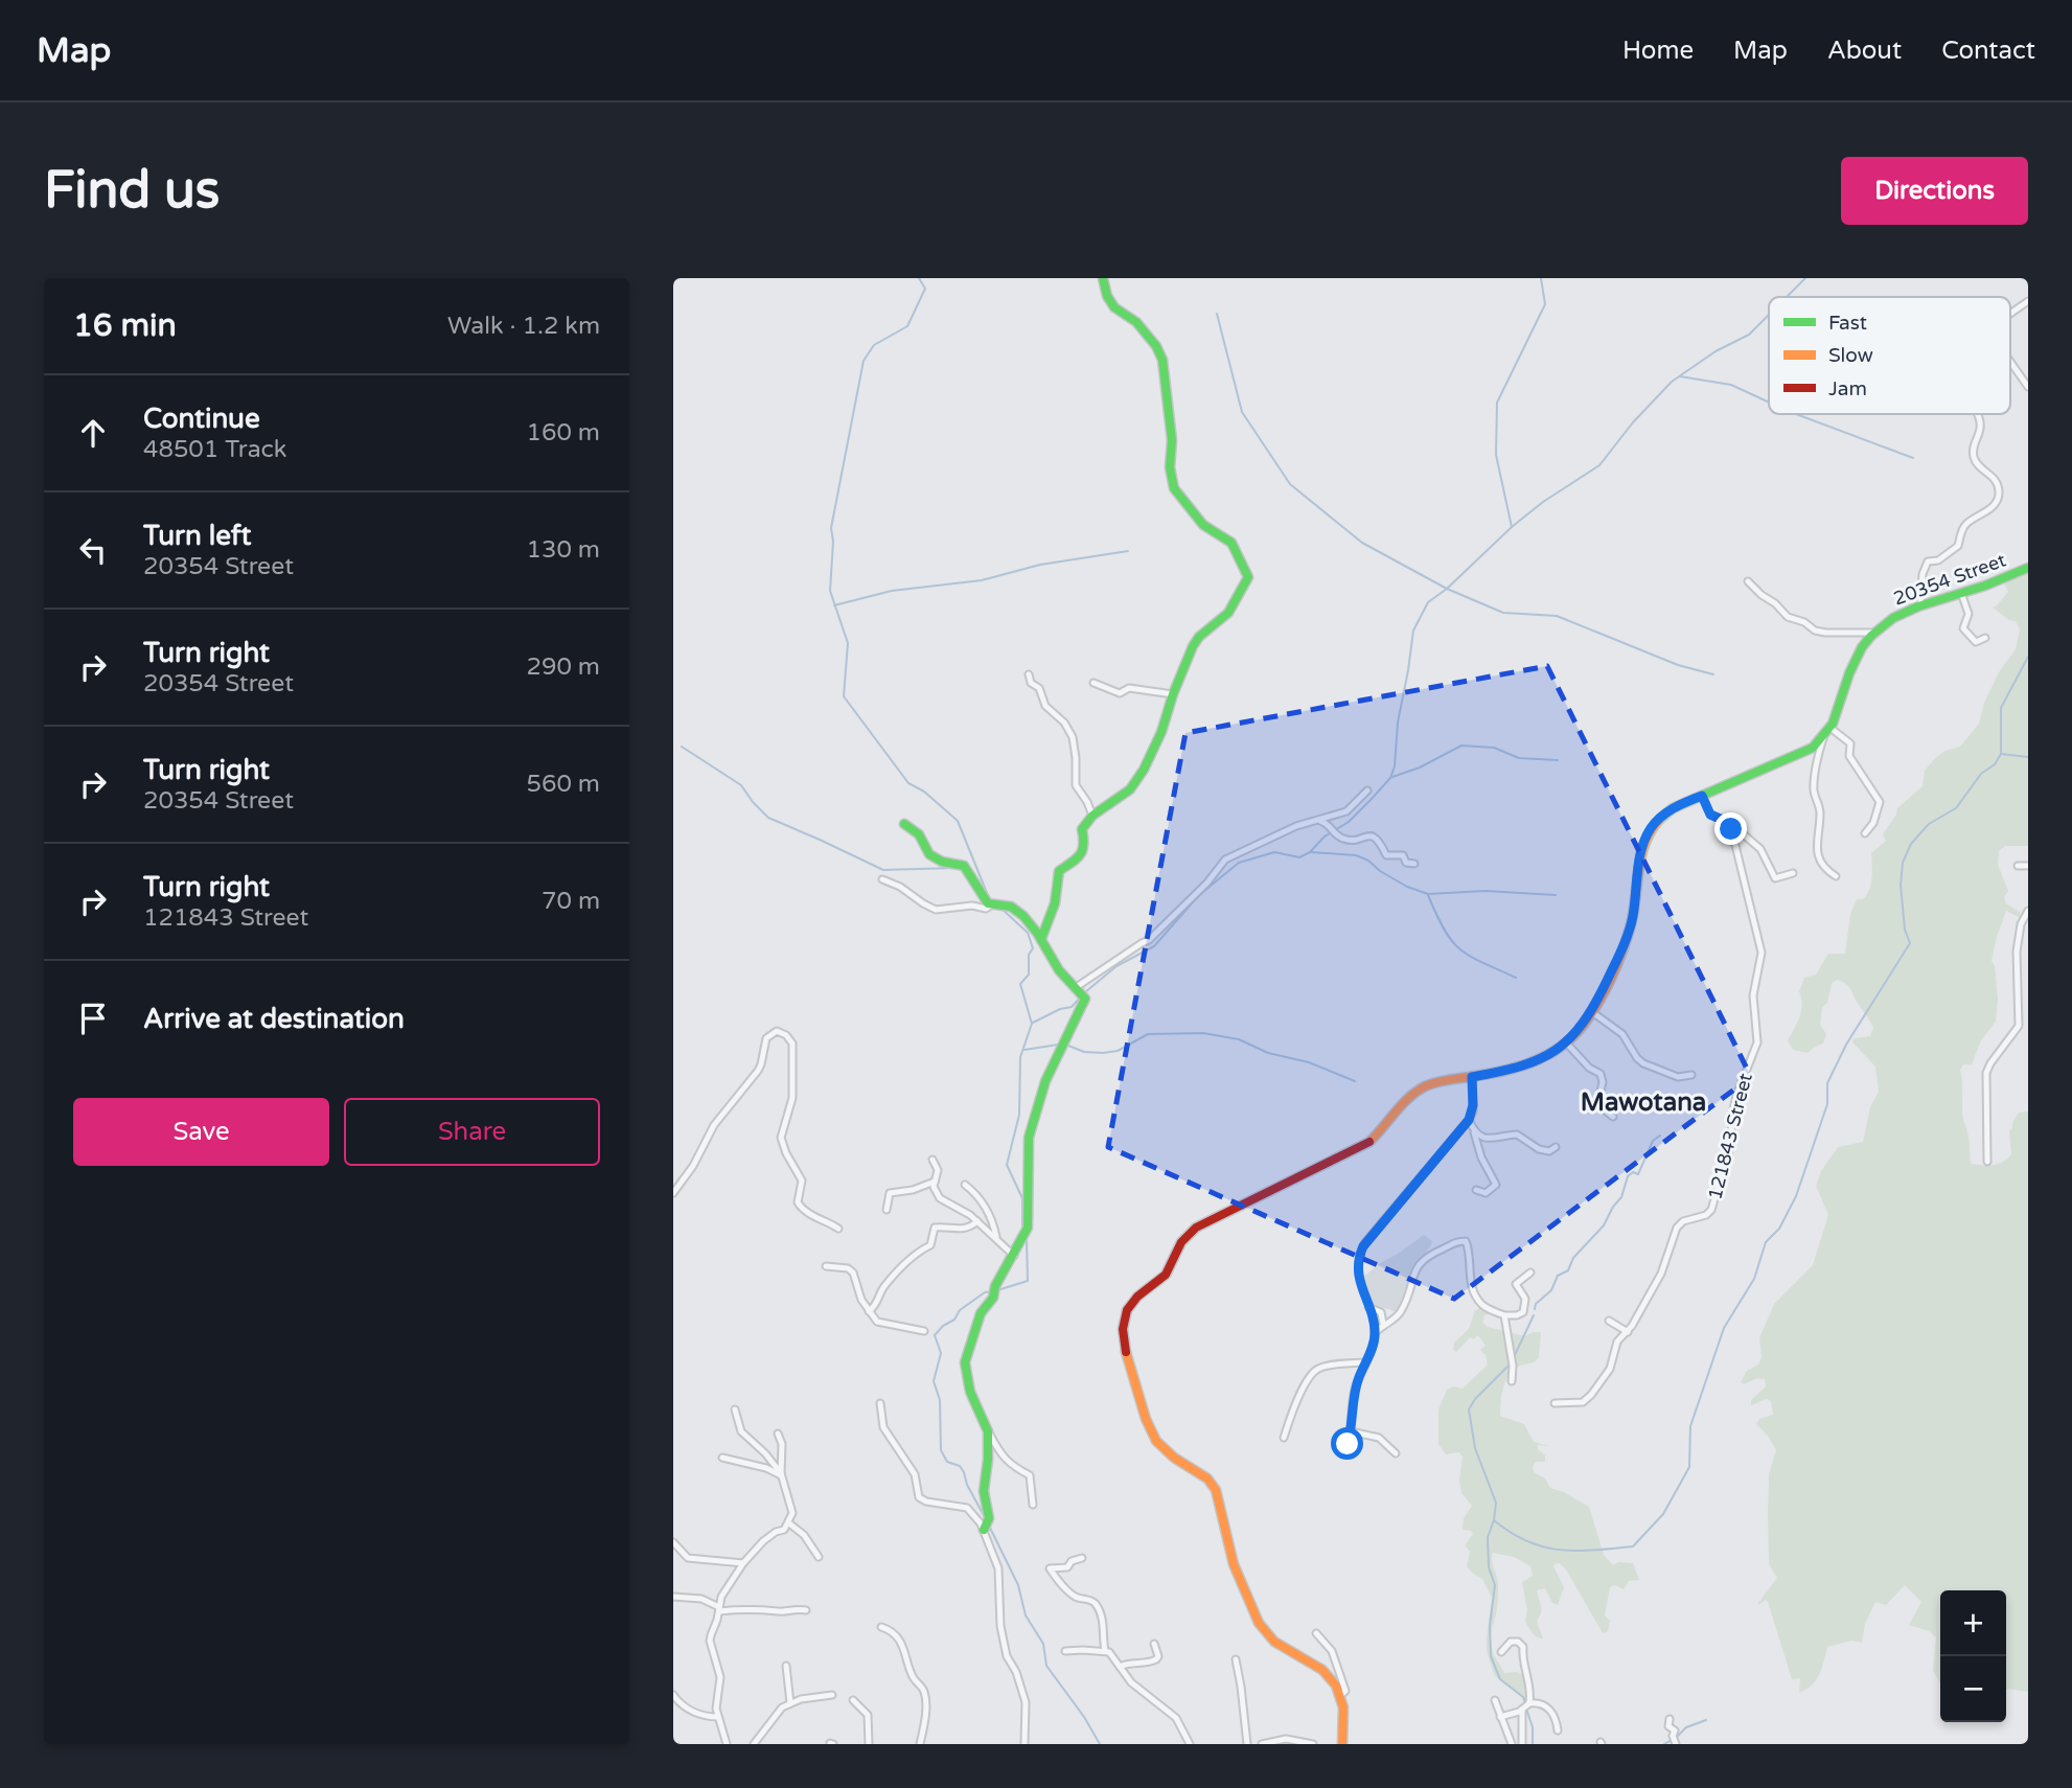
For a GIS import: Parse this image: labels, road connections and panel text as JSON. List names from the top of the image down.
{
  "streets": {
    "street": ["20354 Street", "121843 Street"]
  },
  "crossings": [
    ["20354 Street", "121843 Street"]
  ],
  "districts": ["Mawotana"],
  "legend": ["Fast", "Slow", "Jam"],
  "page": {
    "header": "Map",
    "nav": [
      "Home",
      "Map",
      "About",
      "Contact"
    ],
    "buttons": [
      "Directions",
      ["Save", "Share"]
    ],
    "title": "Find us",
    "heading": ["16 min", "Walk · 1.2 km"],
    "list": [
      ["Continue", "48501 Track", "160 m"],
      ["Turn left", "20354 Street", "130 m"],
      ["Turn right", "20354 Street", "290 m"],
      ["Turn right", "20354 Street", "560 m"],
      ["Turn right", "121843 Street", "70 m"],
      "Arrive at destination"
    ],
    "map_buttons": ["+", "−"]
  }
}
